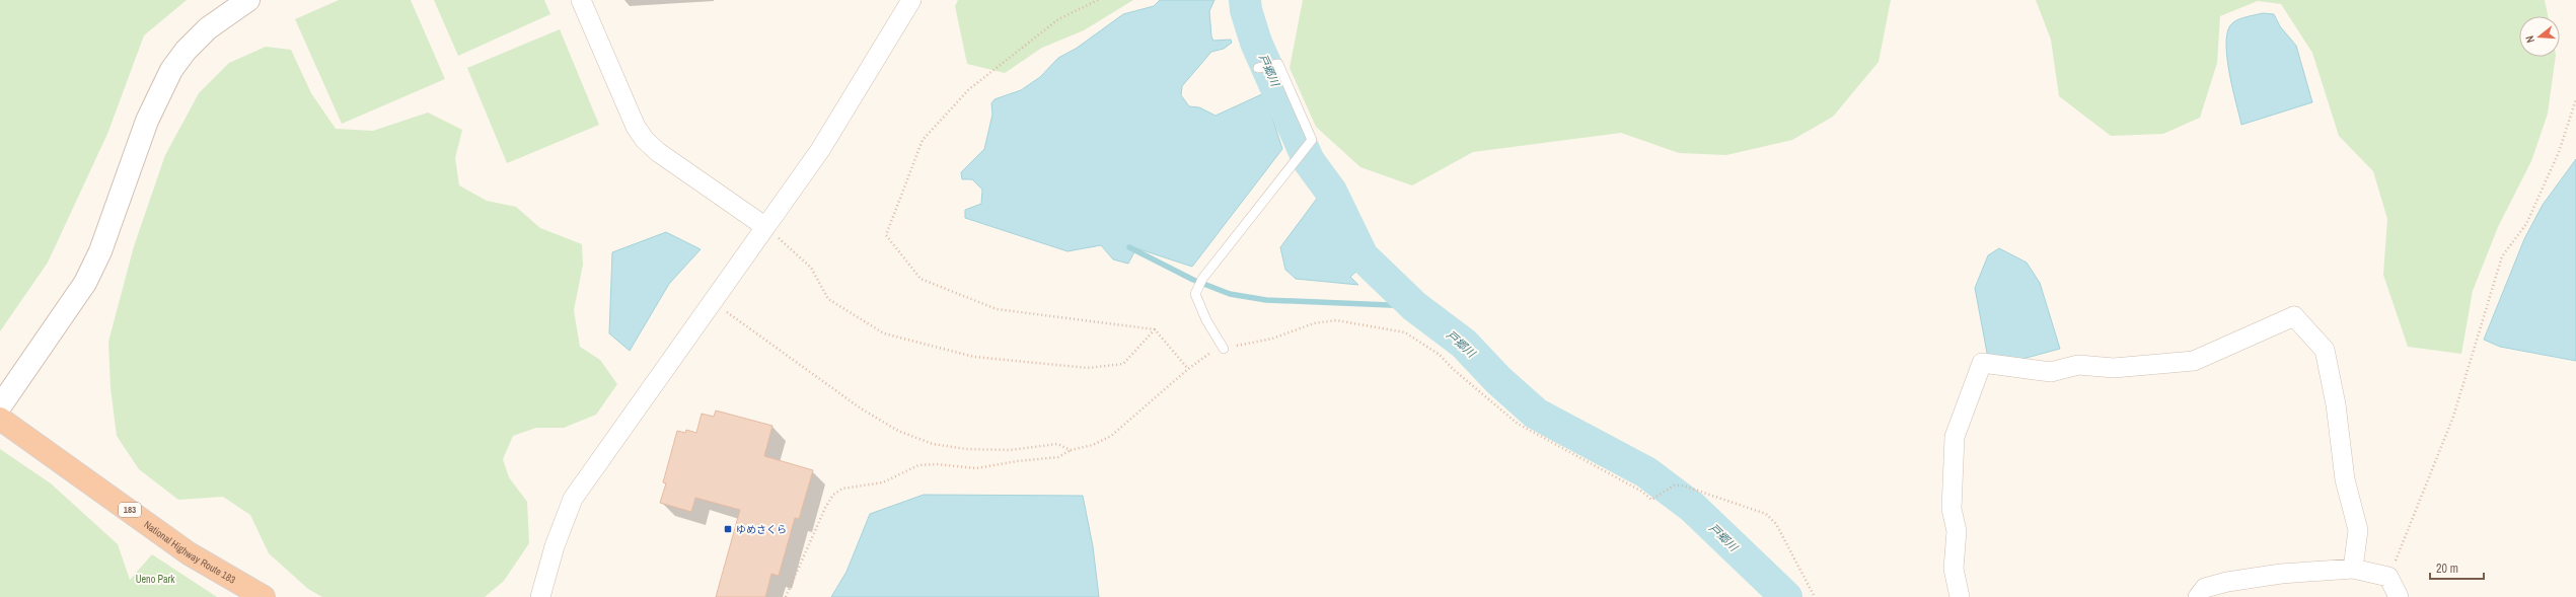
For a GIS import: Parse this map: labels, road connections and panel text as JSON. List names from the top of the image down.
{
  "streets": {
    "highway": ["183", "National Highway Route 183"]
  },
  "water": ["戸郷川"],
  "parks": ["Ueno Park"],
  "places": {
    "transit": ["ゆめさくら"]
  },
  "scale_bar": "20 m",
  "north": "left"
}
